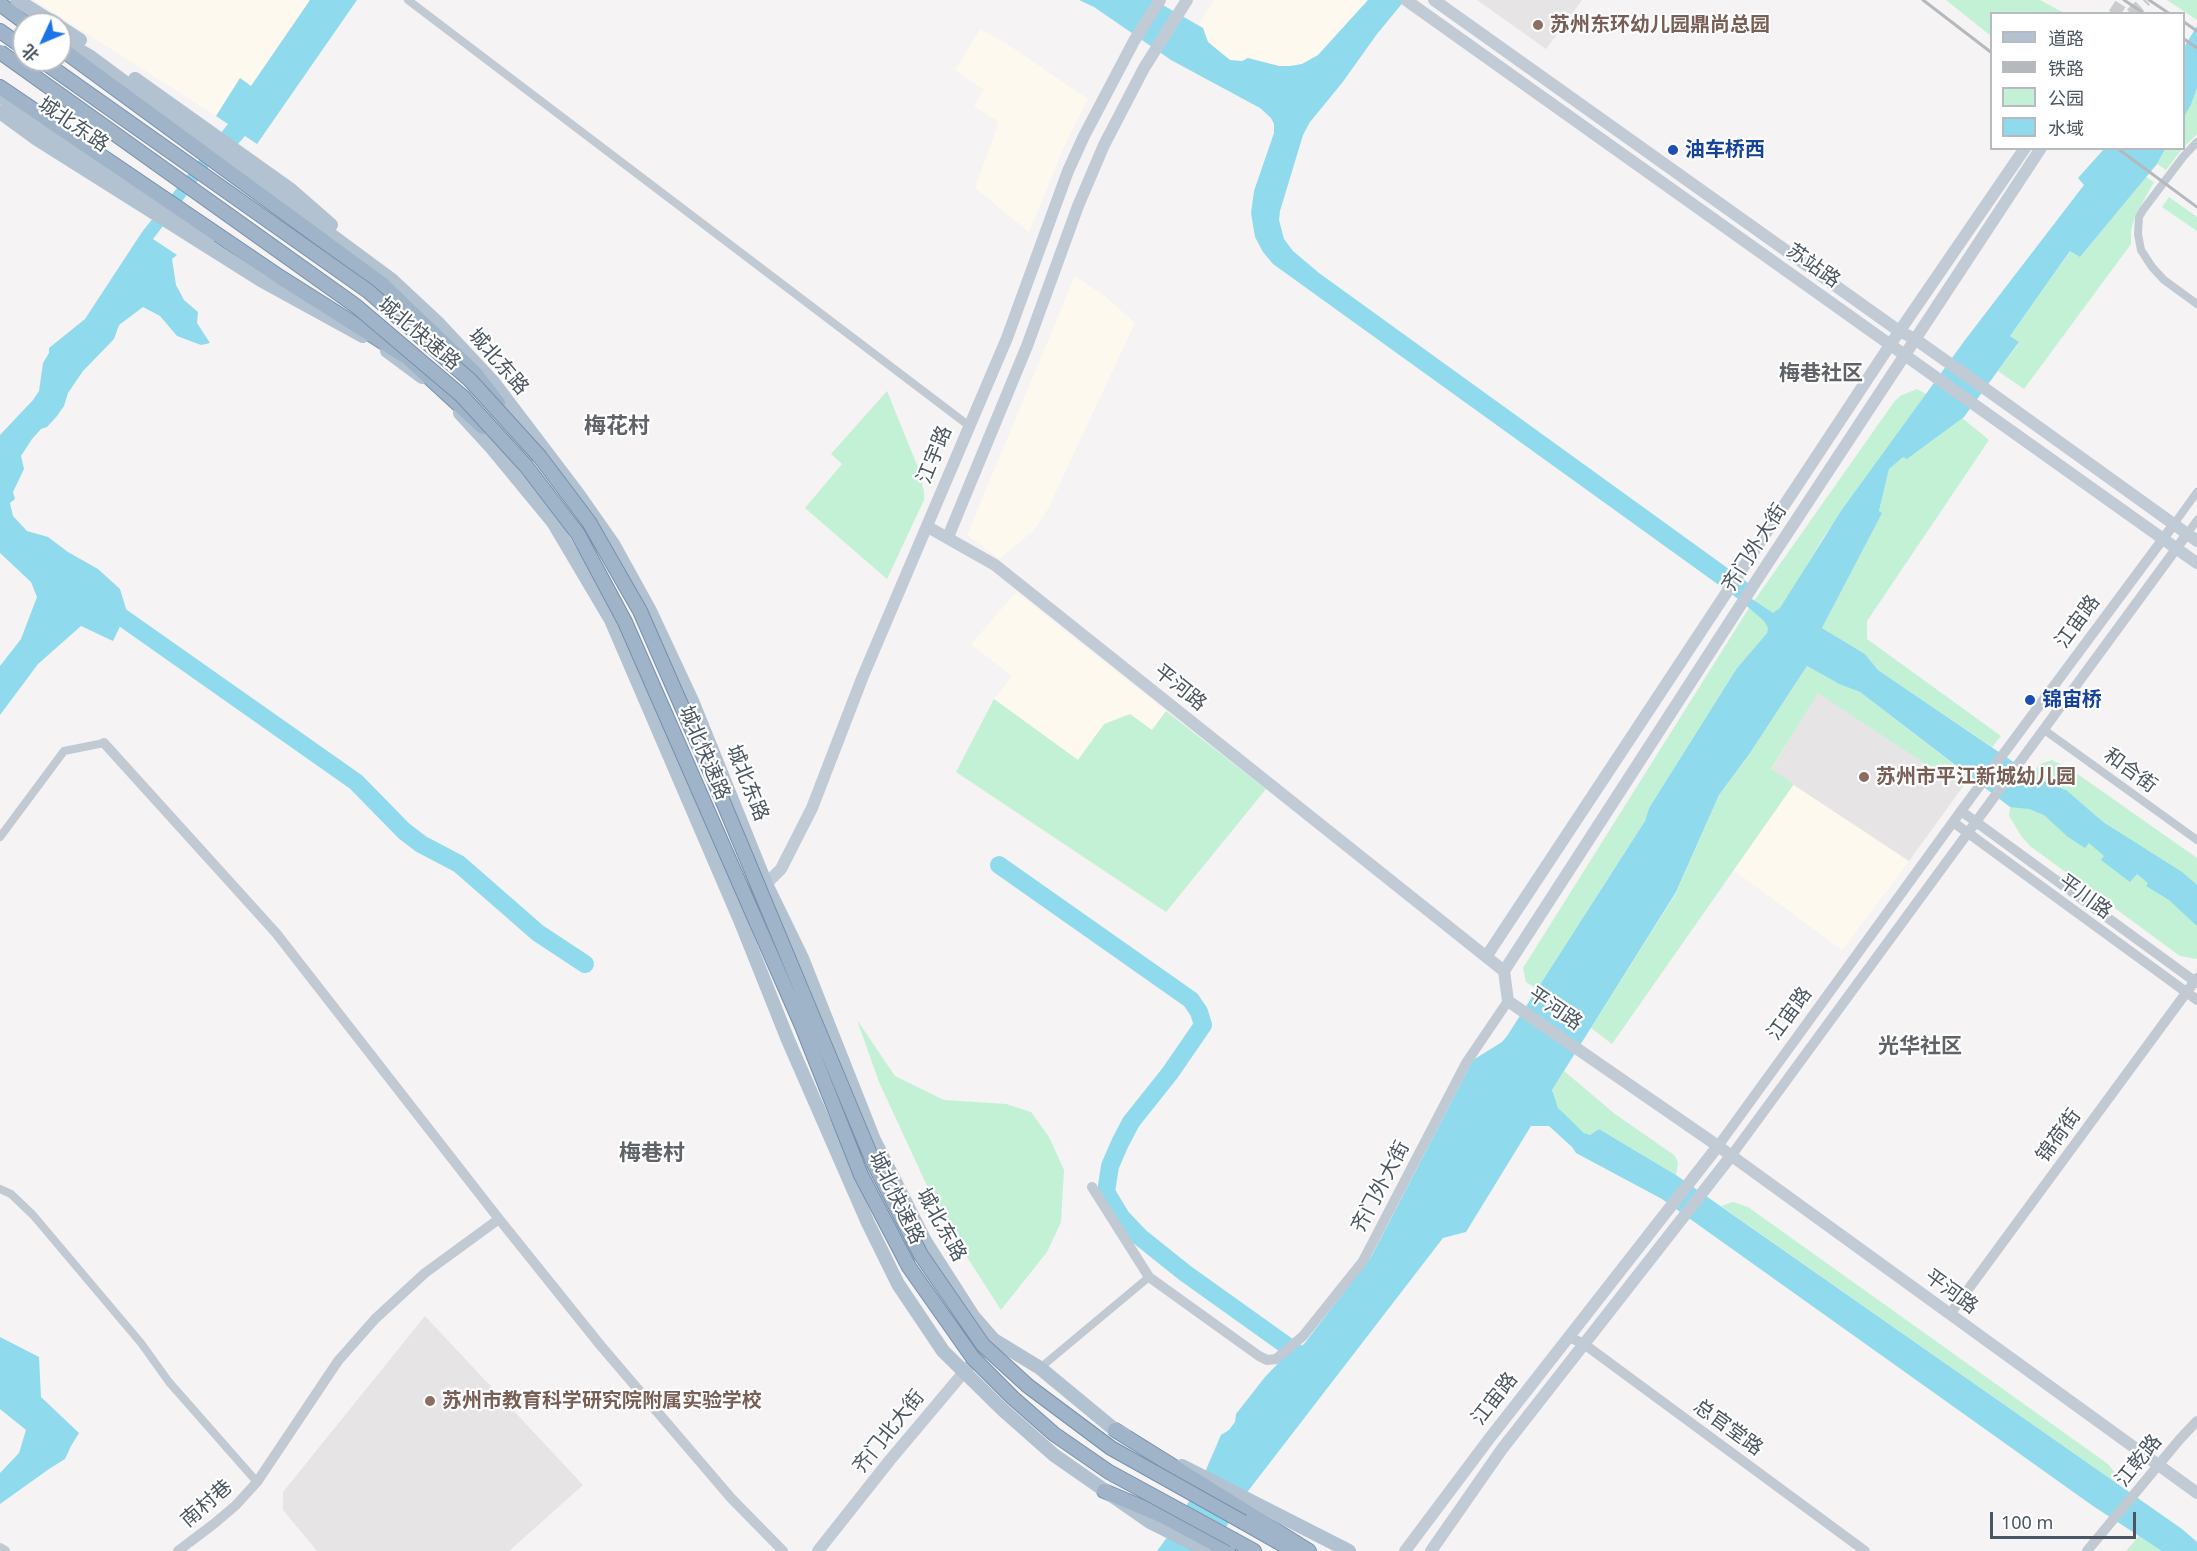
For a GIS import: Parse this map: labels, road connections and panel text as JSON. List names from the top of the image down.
{
  "streets": {
    "highway": ["城北快速路"],
    "main road": [
      "城北东路",
      "苏站路",
      "江宇路",
      "齐门外大街",
      "江宙路",
      "平河路",
      "齐门北大街"
    ],
    "street": [
      "和合街",
      "平川路",
      "锦荷街",
      "总官堂路",
      "江乾路",
      "南村巷"
    ]
  },
  "crossings": [
    ["城北东路", "江宇路"],
    ["城北东路", "齐门北大街"],
    ["苏站路", "齐门外大街"],
    ["苏站路", "江宙路"],
    ["江宇路", "平河路"],
    ["齐门外大街", "平河路"],
    ["江宙路", "平河路"],
    ["江宙路", "和合街"],
    ["江宙路", "平川路"],
    ["江宙路", "总官堂路"],
    ["平河路", "锦荷街"],
    ["平河路", "江乾路"],
    ["平川路", "锦荷街"]
  ],
  "districts": [
    "梅巷社区",
    "梅花村",
    "光华社区",
    "梅巷村"
  ],
  "places": [
    "苏州东环幼儿园鼎尚总园",
    "油车桥西",
    "锦宙桥",
    "苏州市平江新城幼儿园",
    "苏州市教育科学研究院附属实验学校"
  ],
  "legend": [
    "道路",
    "铁路",
    "公园",
    "水域"
  ],
  "scale_bar": "100 m",
  "north": "bottom left"
}
